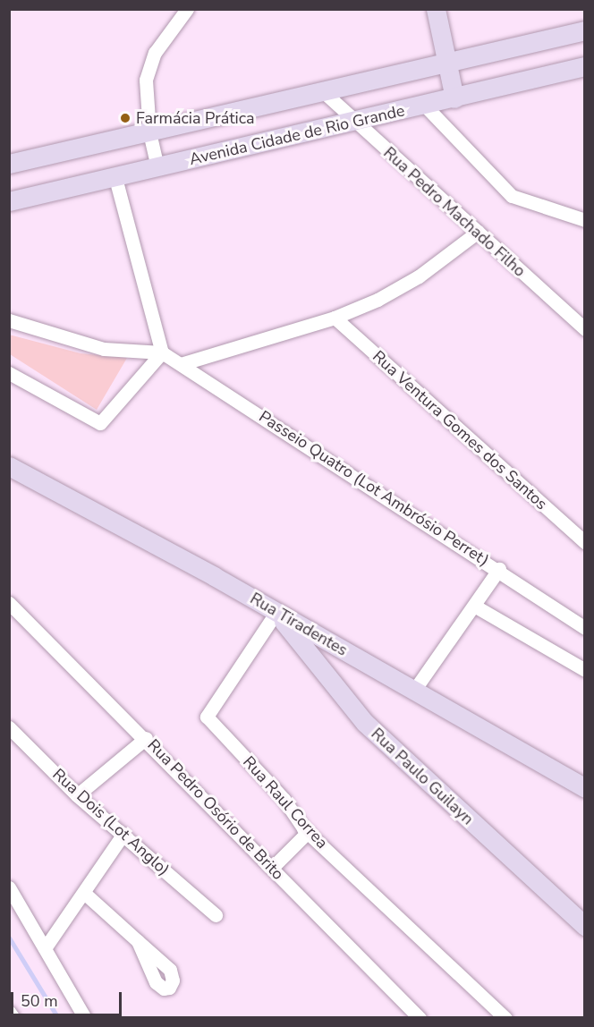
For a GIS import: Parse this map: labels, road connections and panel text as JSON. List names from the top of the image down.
{
  "streets": {
    "street": [
      "Avenida Cidade de Rio Grande",
      "Rua Pedro Machado Filho",
      "Rua Ventura Gomes dos Santos",
      "Passeio Quatro (Lot Ambrósio Perret)",
      "Rua Tiradentes",
      "Rua Paulo Guilayn",
      "Rua Raul Correa",
      "Rua Pedro Osório de Brito",
      "Rua Dois (Lot Anglo)"
    ]
  },
  "crossings": [
    ["Avenida Cidade de Rio Grande", "Rua Pedro Machado Filho"],
    ["Rua Tiradentes", "Rua Paulo Guilayn"],
    ["Rua Tiradentes", "Rua Raul Correa"],
    ["Rua Paulo Guilayn", "Rua Raul Correa"]
  ],
  "places": ["Farmácia Prática"],
  "scale_bar": "50 m"
}
